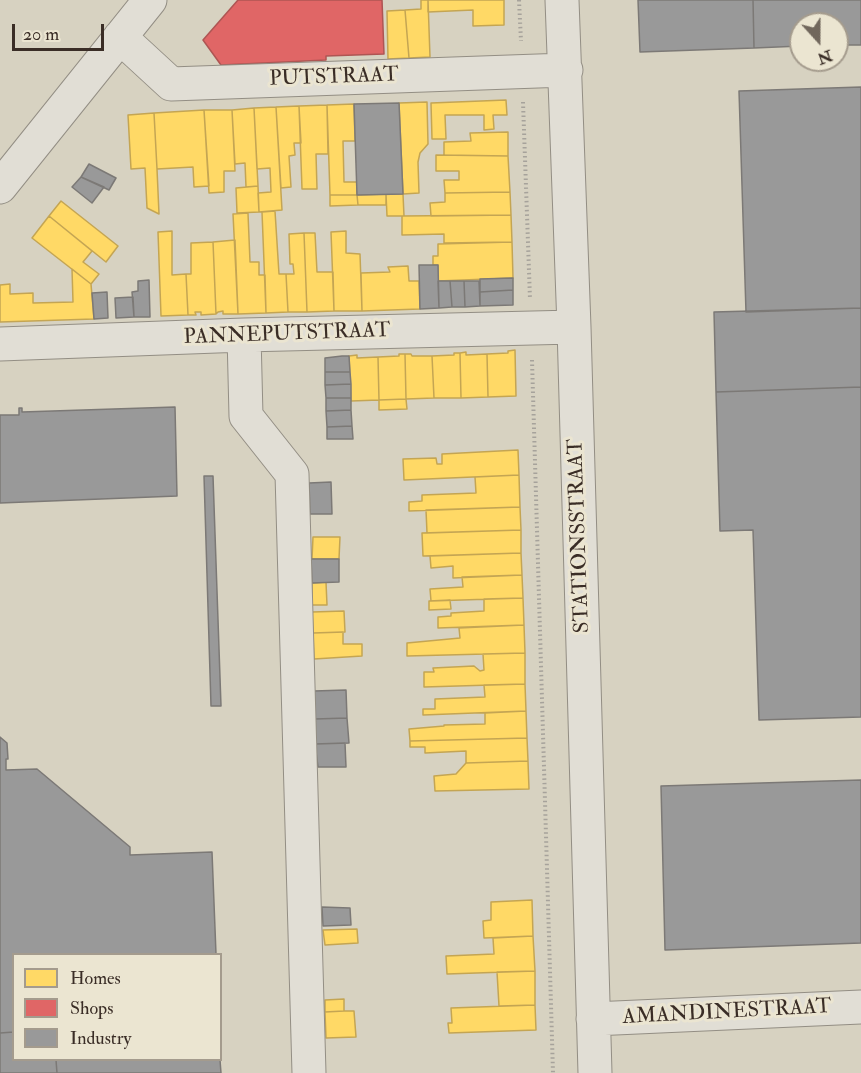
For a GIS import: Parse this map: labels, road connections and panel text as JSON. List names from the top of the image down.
{
  "streets": {
    "street": [
      "PUTSTRAAT",
      "PANNEPUTSTRAAT",
      "STATIONSSTRAAT",
      "AMANDINESTRAAT"
    ]
  },
  "crossings": [
    ["PUTSTRAAT", "STATIONSSTRAAT"],
    ["PANNEPUTSTRAAT", "STATIONSSTRAAT"],
    ["STATIONSSTRAAT", "AMANDINESTRAAT"]
  ],
  "legend": ["Homes", "Shops", "Industry"],
  "scale_bar": "20 m",
  "north": "bottom"
}
